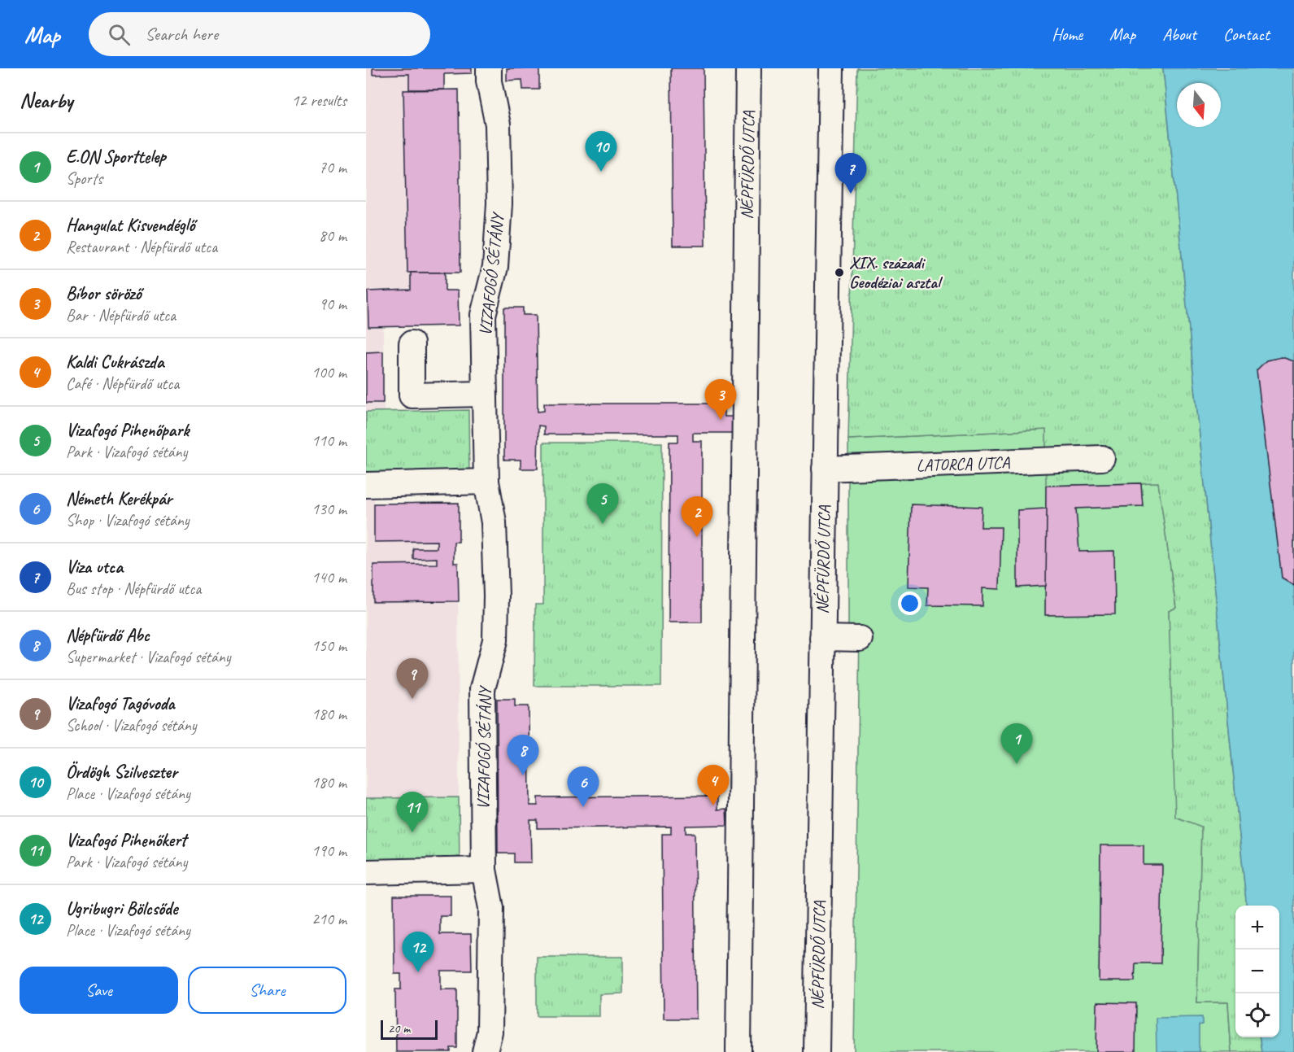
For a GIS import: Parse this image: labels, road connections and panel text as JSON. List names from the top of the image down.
{
  "streets": {
    "street": ["NÉPFÜRDŐ UTCA", "VIZAFOGÓ SÉTÁNY", "LATORCA UTCA"]
  },
  "crossings": [
    ["NÉPFÜRDŐ UTCA", "LATORCA UTCA"]
  ],
  "places": ["XIX. századi Geodéziai asztal"],
  "scale_bar": "20 m",
  "north": "bottom",
  "page": {
    "header": "Map",
    "search": "Search here",
    "nav": [
      "Home",
      "Map",
      "About",
      "Contact"
    ],
    "heading": ["Nearby", "12 results"],
    "pins": [
      "10",
      "7",
      "3",
      "5",
      "2",
      "9",
      "1",
      "8",
      "4",
      "6",
      "11",
      "12"
    ],
    "list": [
      {
        "mark": "1",
        "name": "E.ON Sporttelep",
        "note": "Sports",
        "value": "70 m"
      },
      {
        "mark": "2",
        "name": "Hangulat Kisvendéglő",
        "note": "Restaurant · Népfürdő utca",
        "value": "80 m"
      },
      {
        "mark": "3",
        "name": "Bíbor söröző",
        "note": "Bar · Népfürdő utca",
        "value": "90 m"
      },
      {
        "mark": "4",
        "name": "Kaldi Cukrászda",
        "note": "Café · Népfürdő utca",
        "value": "100 m"
      },
      {
        "mark": "5",
        "name": "Vizafogó Pihenőpark",
        "note": "Park · Vizafogó sétány",
        "value": "110 m"
      },
      {
        "mark": "6",
        "name": "Németh Kerékpár",
        "note": "Shop · Vizafogó sétány",
        "value": "130 m"
      },
      {
        "mark": "7",
        "name": "Viza utca",
        "note": "Bus stop · Népfürdő utca",
        "value": "140 m"
      },
      {
        "mark": "8",
        "name": "Népfürdő Abc",
        "note": "Supermarket · Vizafogó sétány",
        "value": "150 m"
      },
      {
        "mark": "9",
        "name": "Vizafogó Tagóvoda",
        "note": "School · Vizafogó sétány",
        "value": "180 m"
      },
      {
        "mark": "10",
        "name": "Ördögh Szilveszter",
        "note": "Place · Vizafogó sétány",
        "value": "180 m"
      },
      {
        "mark": "11",
        "name": "Vizafogó Pihenőkert",
        "note": "Park · Vizafogó sétány",
        "value": "190 m"
      },
      {
        "mark": "12",
        "name": "Ugribugri Bölcsőde",
        "note": "Place · Vizafogó sétány",
        "value": "210 m"
      }
    ],
    "map_buttons": ["+", "−"],
    "buttons": ["Save", "Share"],
    "scale": "20 m"
  }
}
